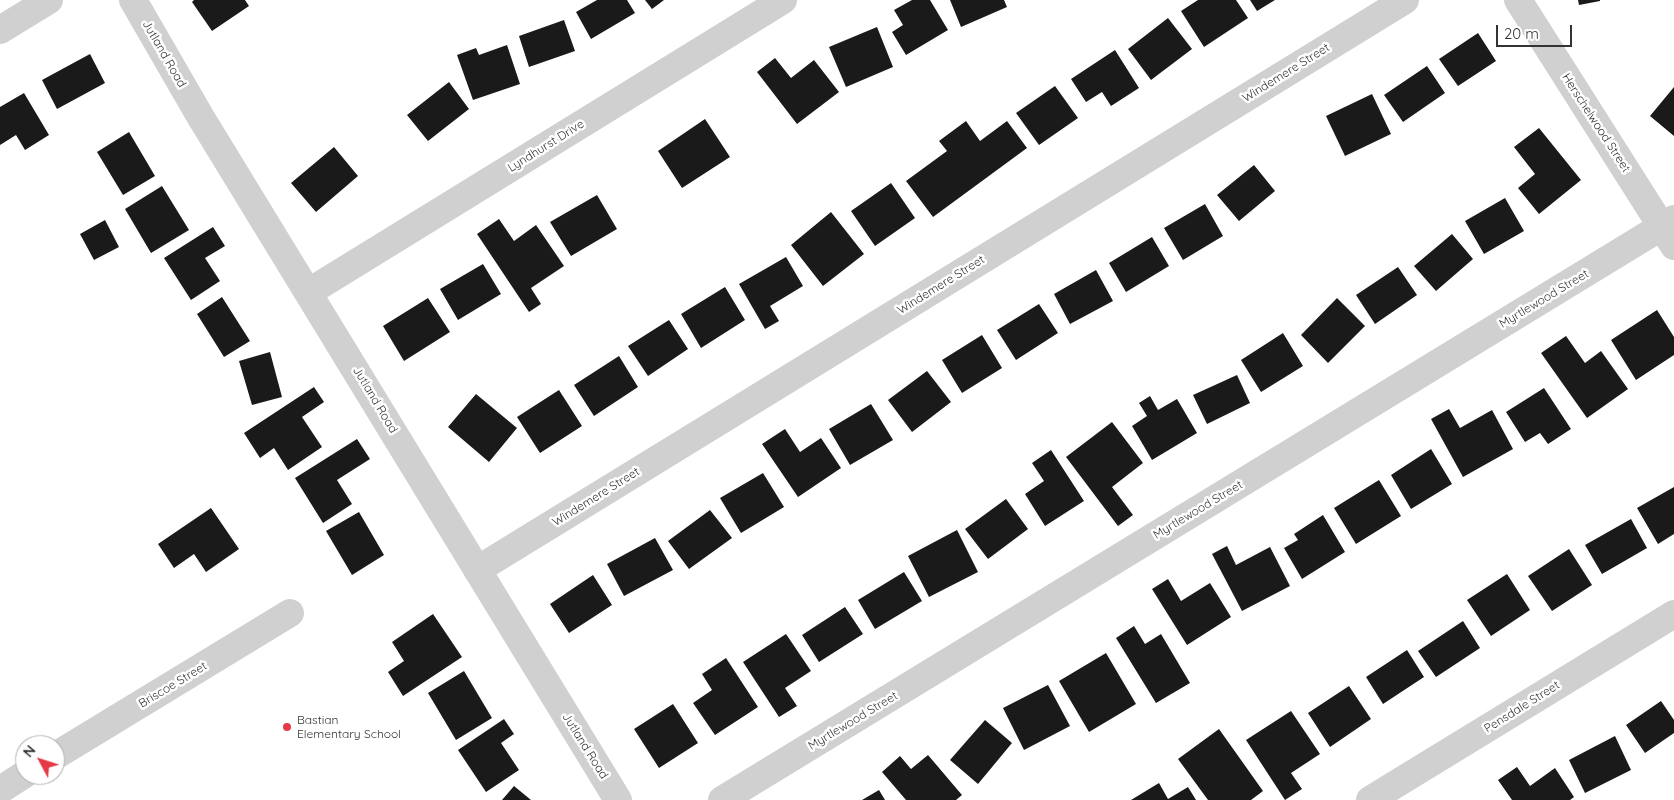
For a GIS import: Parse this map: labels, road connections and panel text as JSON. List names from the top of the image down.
{
  "streets": {
    "street": [
      "Jutland Road",
      "Windemere Street",
      "Herschelwood Street",
      "Lyndhurst Drive",
      "Myrtlewood Street",
      "Briscoe Street",
      "Pensdale Street"
    ]
  },
  "crossings": [
    ["Jutland Road", "Windemere Street"],
    ["Jutland Road", "Lyndhurst Drive"],
    ["Herschelwood Street", "Myrtlewood Street"]
  ],
  "places": ["Bastian Elementary School"],
  "scale_bar": "20 m",
  "north": "top left"
}
